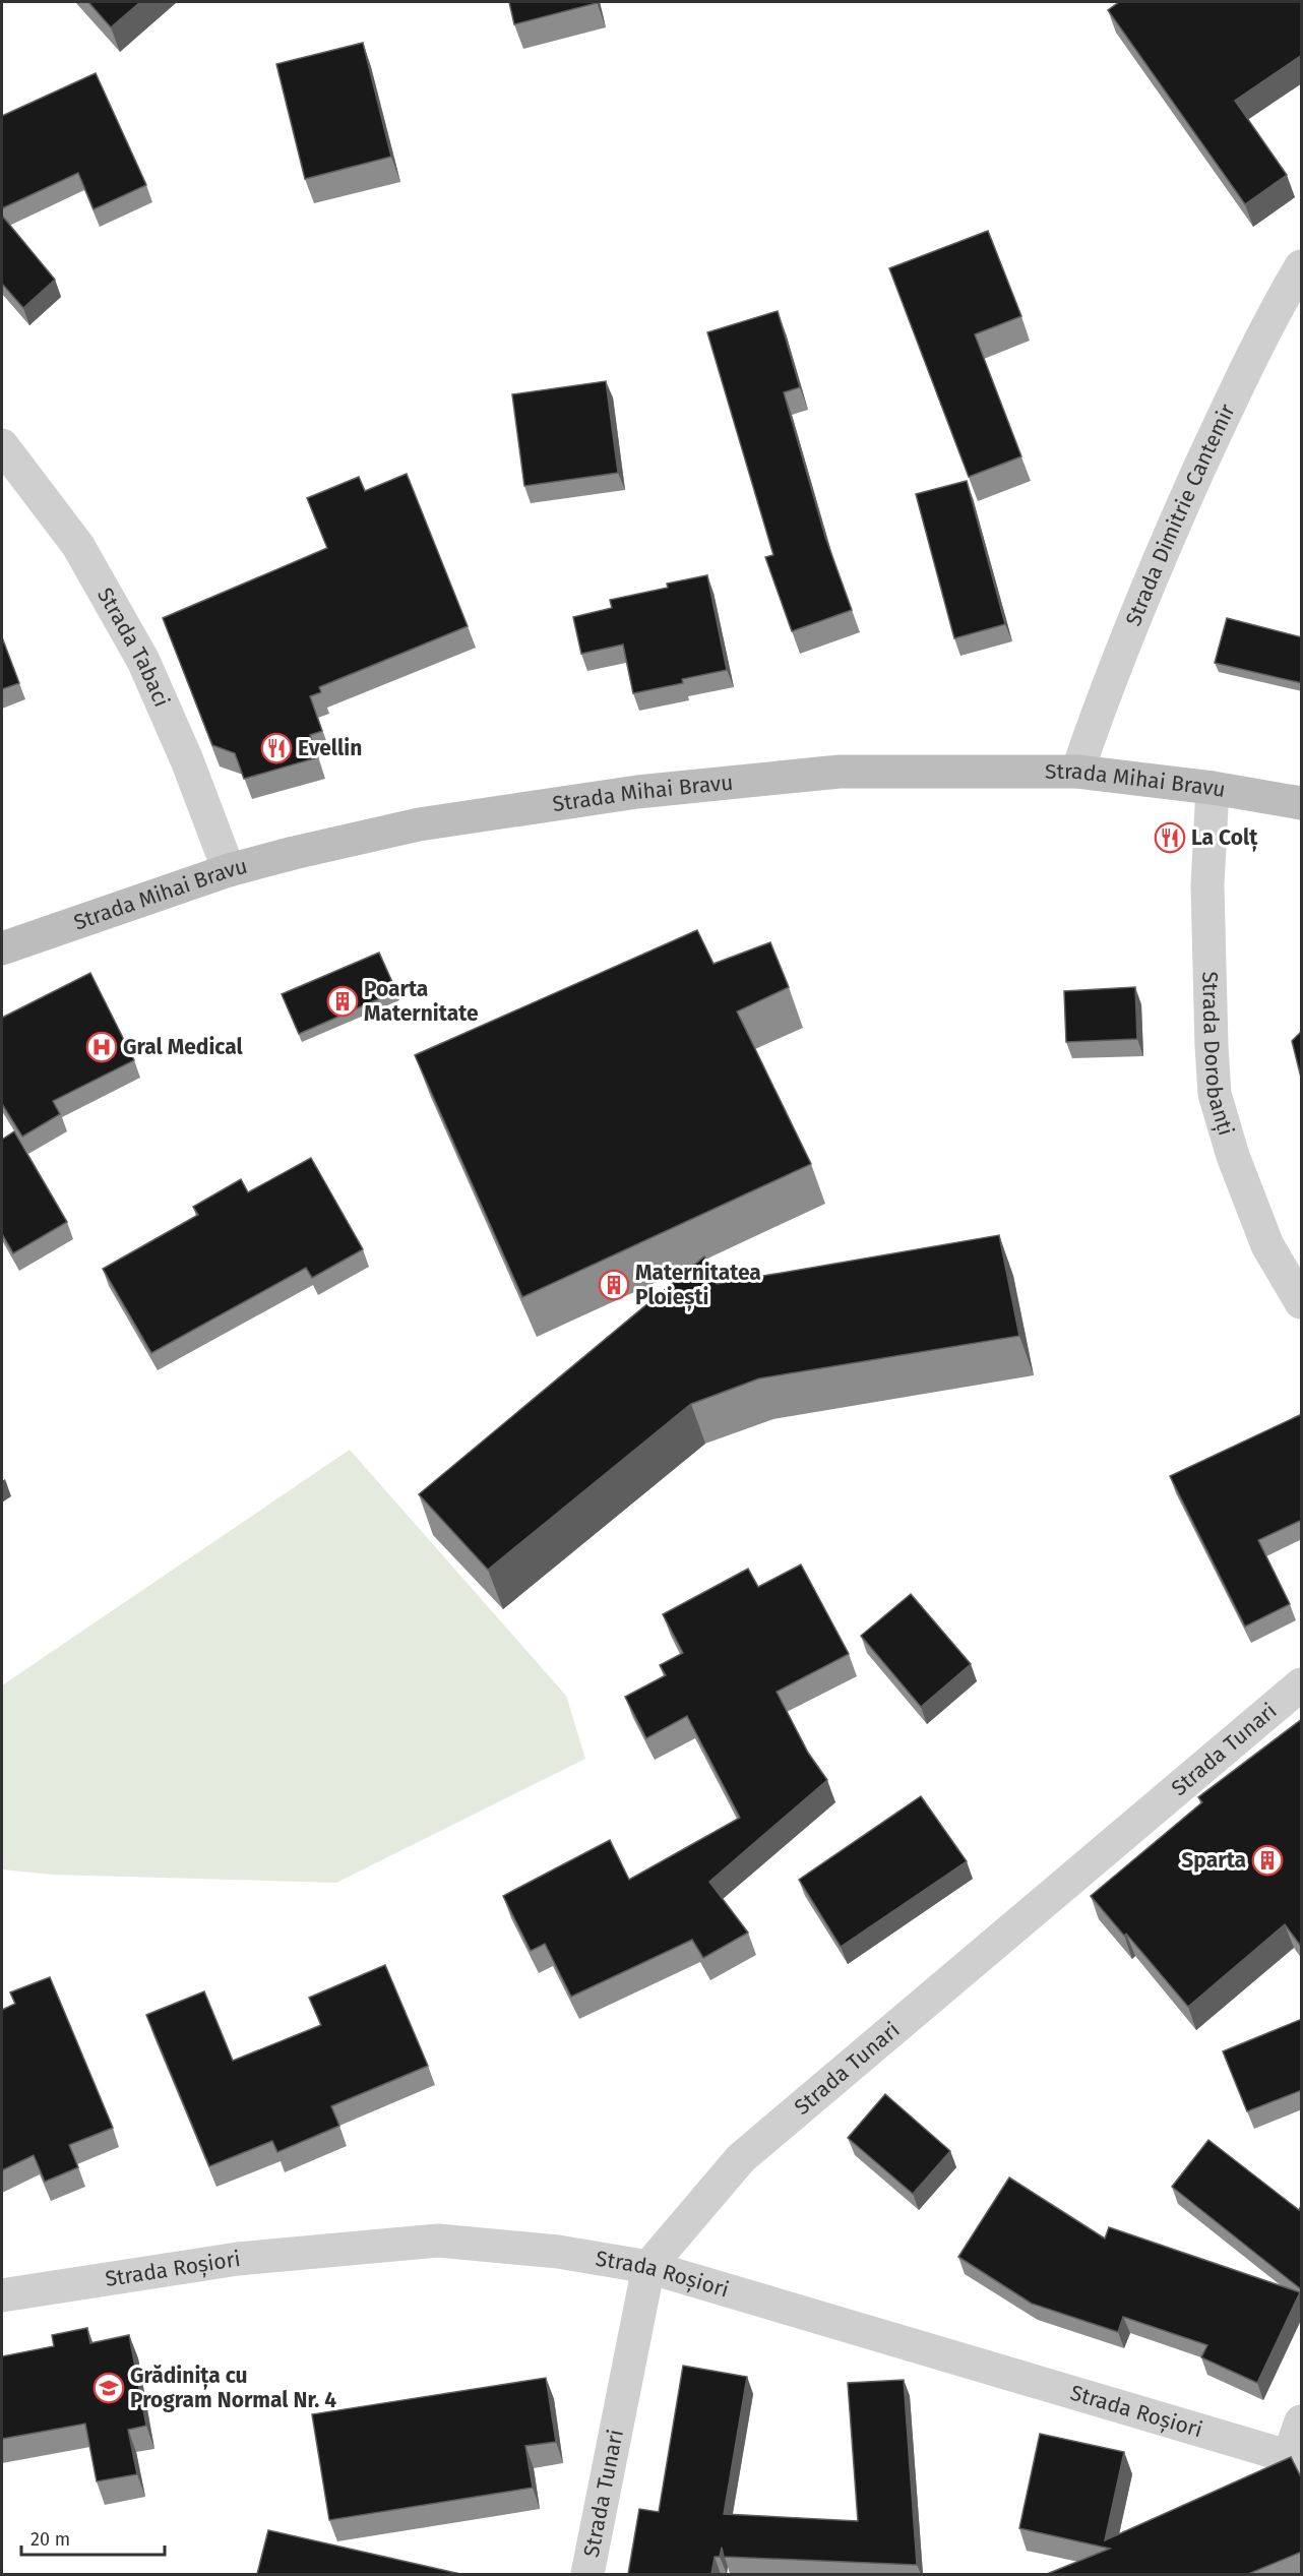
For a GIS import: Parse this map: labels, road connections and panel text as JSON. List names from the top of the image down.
{
  "streets": {
    "main road": ["Strada Mihai Bravu"],
    "street": [
      "Strada Dimitrie Cantemir",
      "Strada Tabaci",
      "Strada Dorobanți",
      "Strada Tunari",
      "Strada Roșiori"
    ]
  },
  "crossings": [
    ["Strada Dimitrie Cantemir", "Strada Mihai Bravu"],
    ["Strada Tabaci", "Strada Mihai Bravu"],
    ["Strada Mihai Bravu", "Strada Dorobanți"],
    ["Strada Tunari", "Strada Roșiori"]
  ],
  "places": {
    "restaurant": ["Evellin", "La Colț"],
    "building": ["Poarta Maternitate", "Maternitatea Ploiești", "Sparta"],
    "hospital": ["Gral Medical"],
    "school or university": ["Grădinița cu Program Normal Nr. 4"]
  },
  "scale_bar": "20 m"
}
